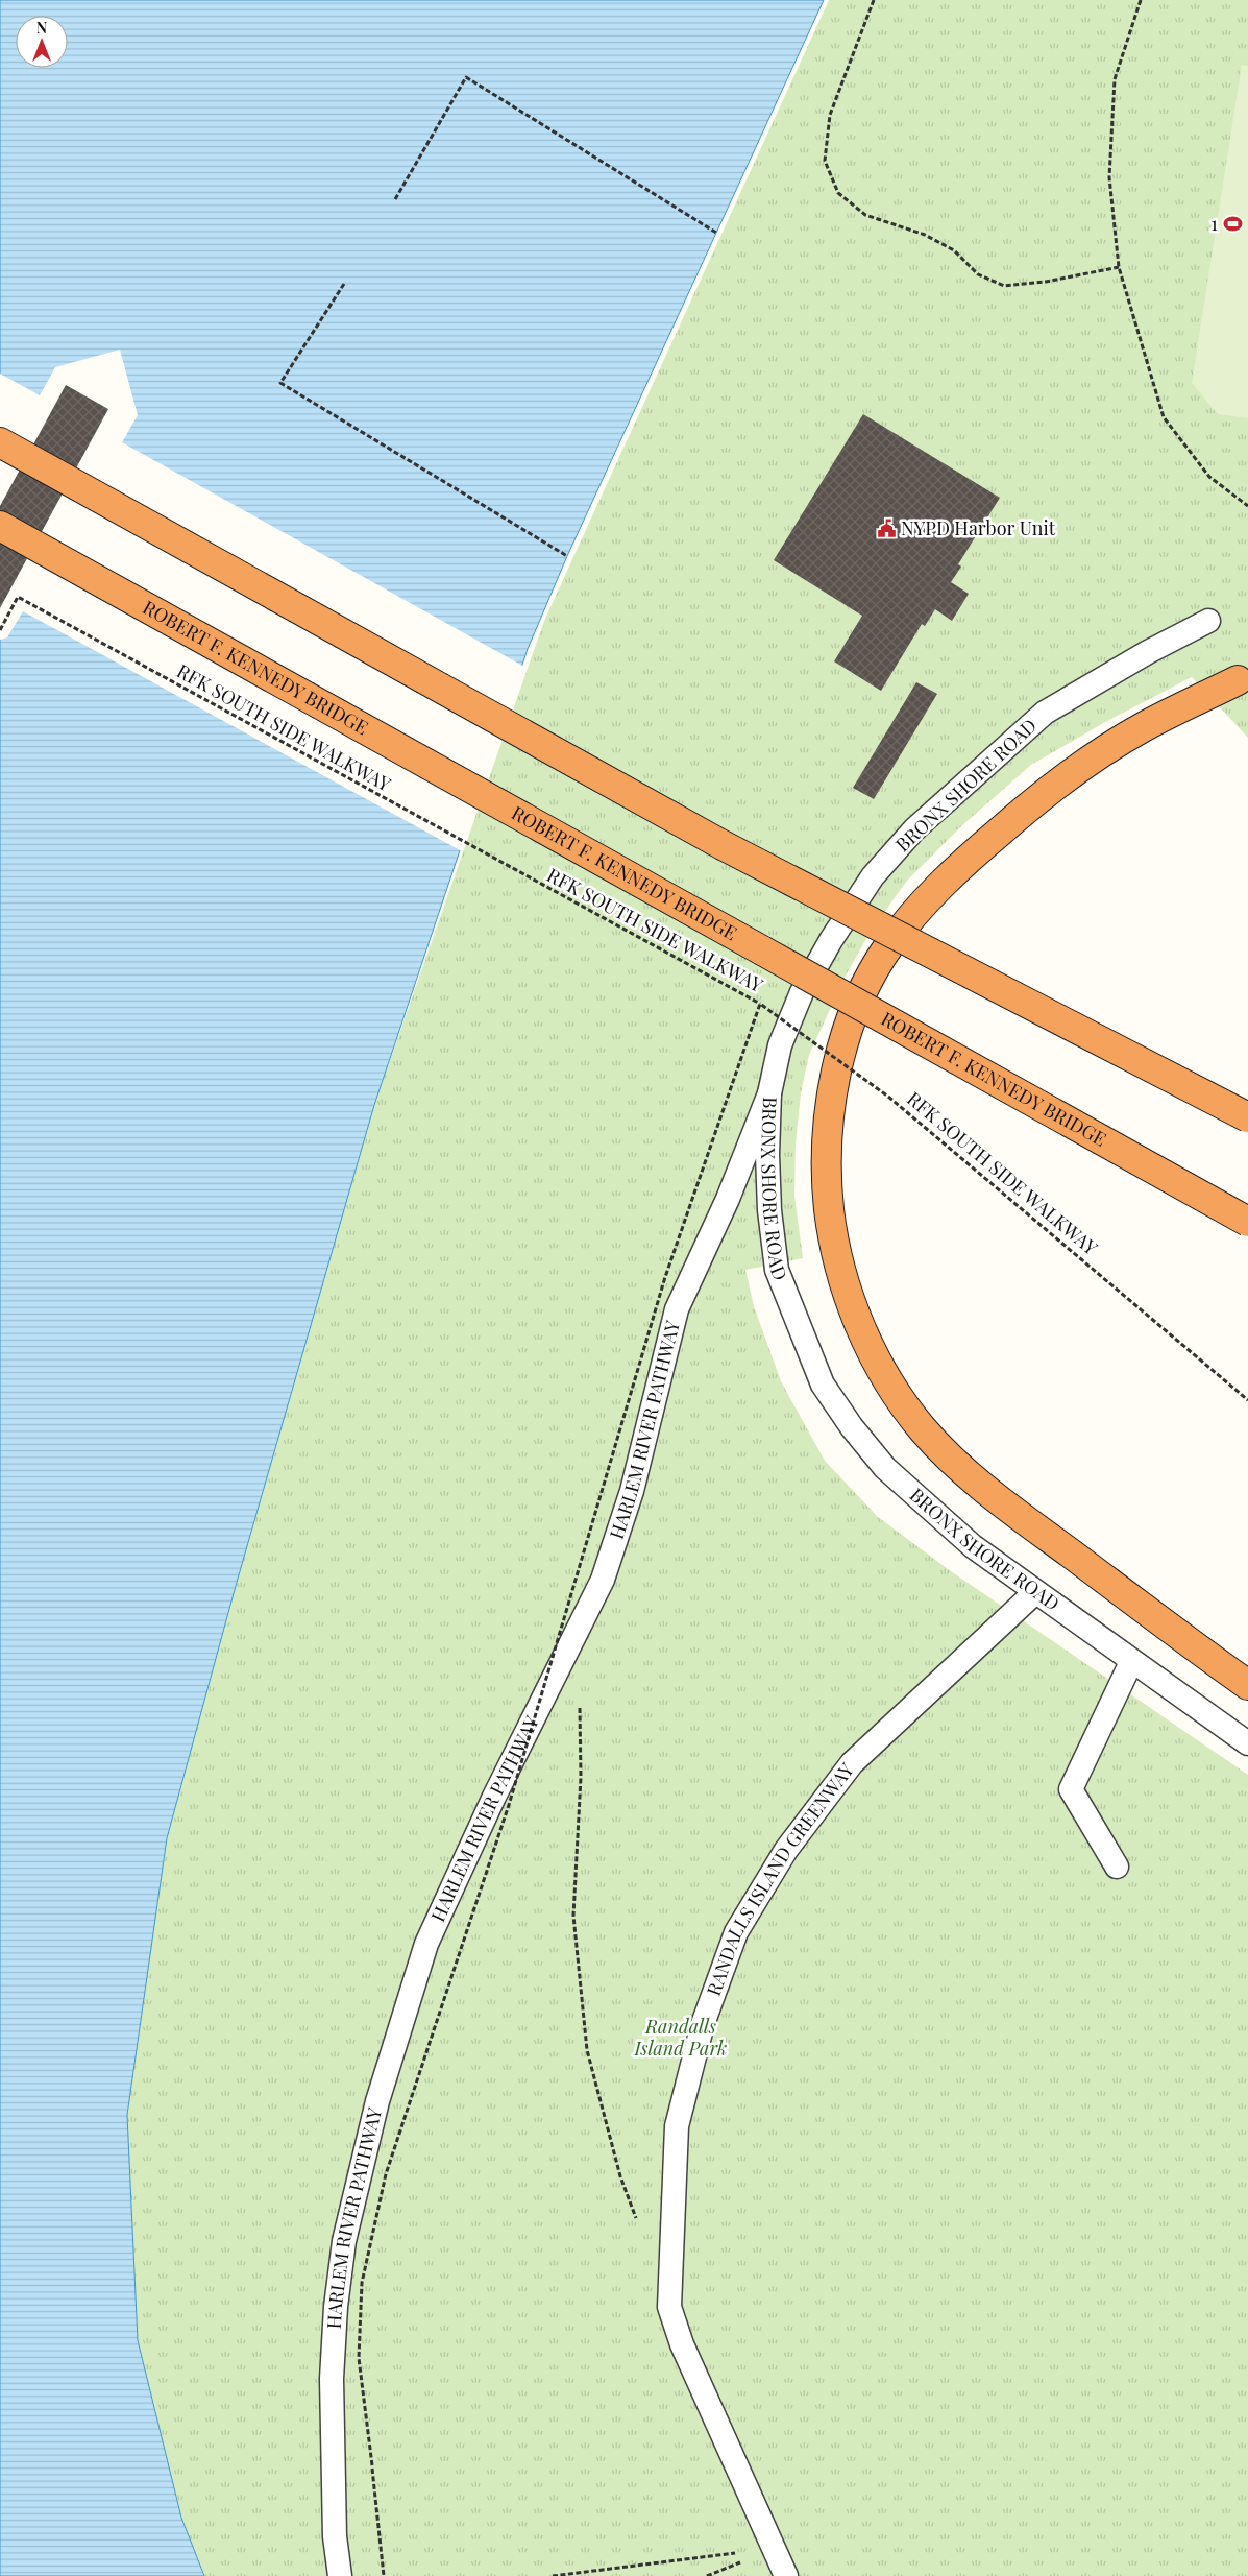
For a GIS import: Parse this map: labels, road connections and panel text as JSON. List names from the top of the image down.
{
  "streets": {
    "highway": ["ROBERT F. KENNEDY BRIDGE"],
    "lane": ["BRONX SHORE ROAD", "HARLEM RIVER PATHWAY", "RANDALLS ISLAND GREENWAY"],
    "path": ["RFK SOUTH SIDE WALKWAY"]
  },
  "crossings": [
    ["BRONX SHORE ROAD", "HARLEM RIVER PATHWAY"],
    ["BRONX SHORE ROAD", "RANDALLS ISLAND GREENWAY"]
  ],
  "parks": ["Randalls Island Park"],
  "places": {
    "sports": ["1"],
    "public building": ["NYPD Harbor Unit"]
  },
  "north": "top"
}
